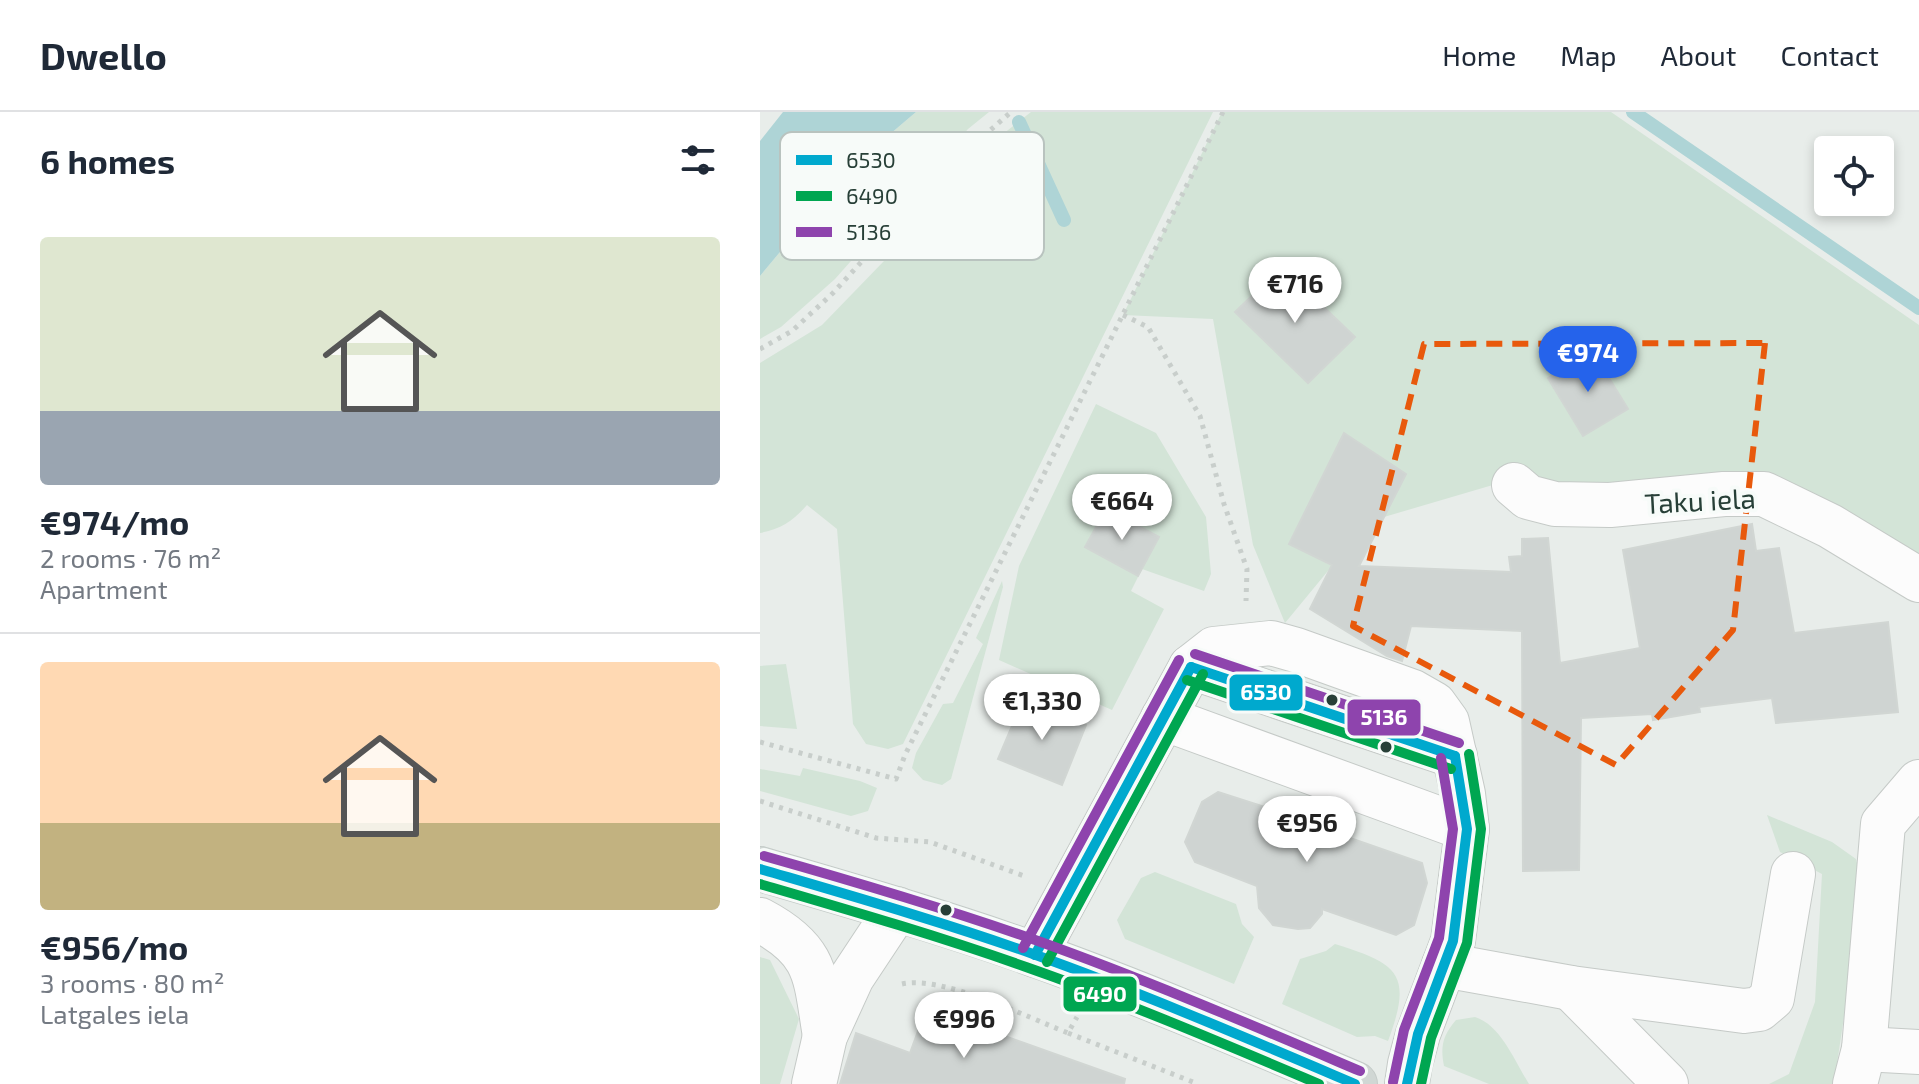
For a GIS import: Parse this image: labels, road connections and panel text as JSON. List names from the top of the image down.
{
  "streets": {
    "lane": ["Taku iela"]
  },
  "lines": ["transit line 5136", "transit line 6530", "transit line 6490"],
  "legend": ["6530", "6490", "5136"],
  "page": {
    "header": "Dwello",
    "nav": [
      "Home",
      "Map",
      "About",
      "Contact"
    ],
    "heading": "6 homes",
    "list": [
      {
        "name": "€974/mo",
        "note": "2 rooms · 76 m² · Apartment"
      },
      {
        "name": "€956/mo",
        "note": "3 rooms · 80 m² · Latgales iela"
      }
    ],
    "price": [
      "€716",
      "€974",
      "€664",
      "€1,330",
      "€956",
      "€996"
    ]
  }
}
